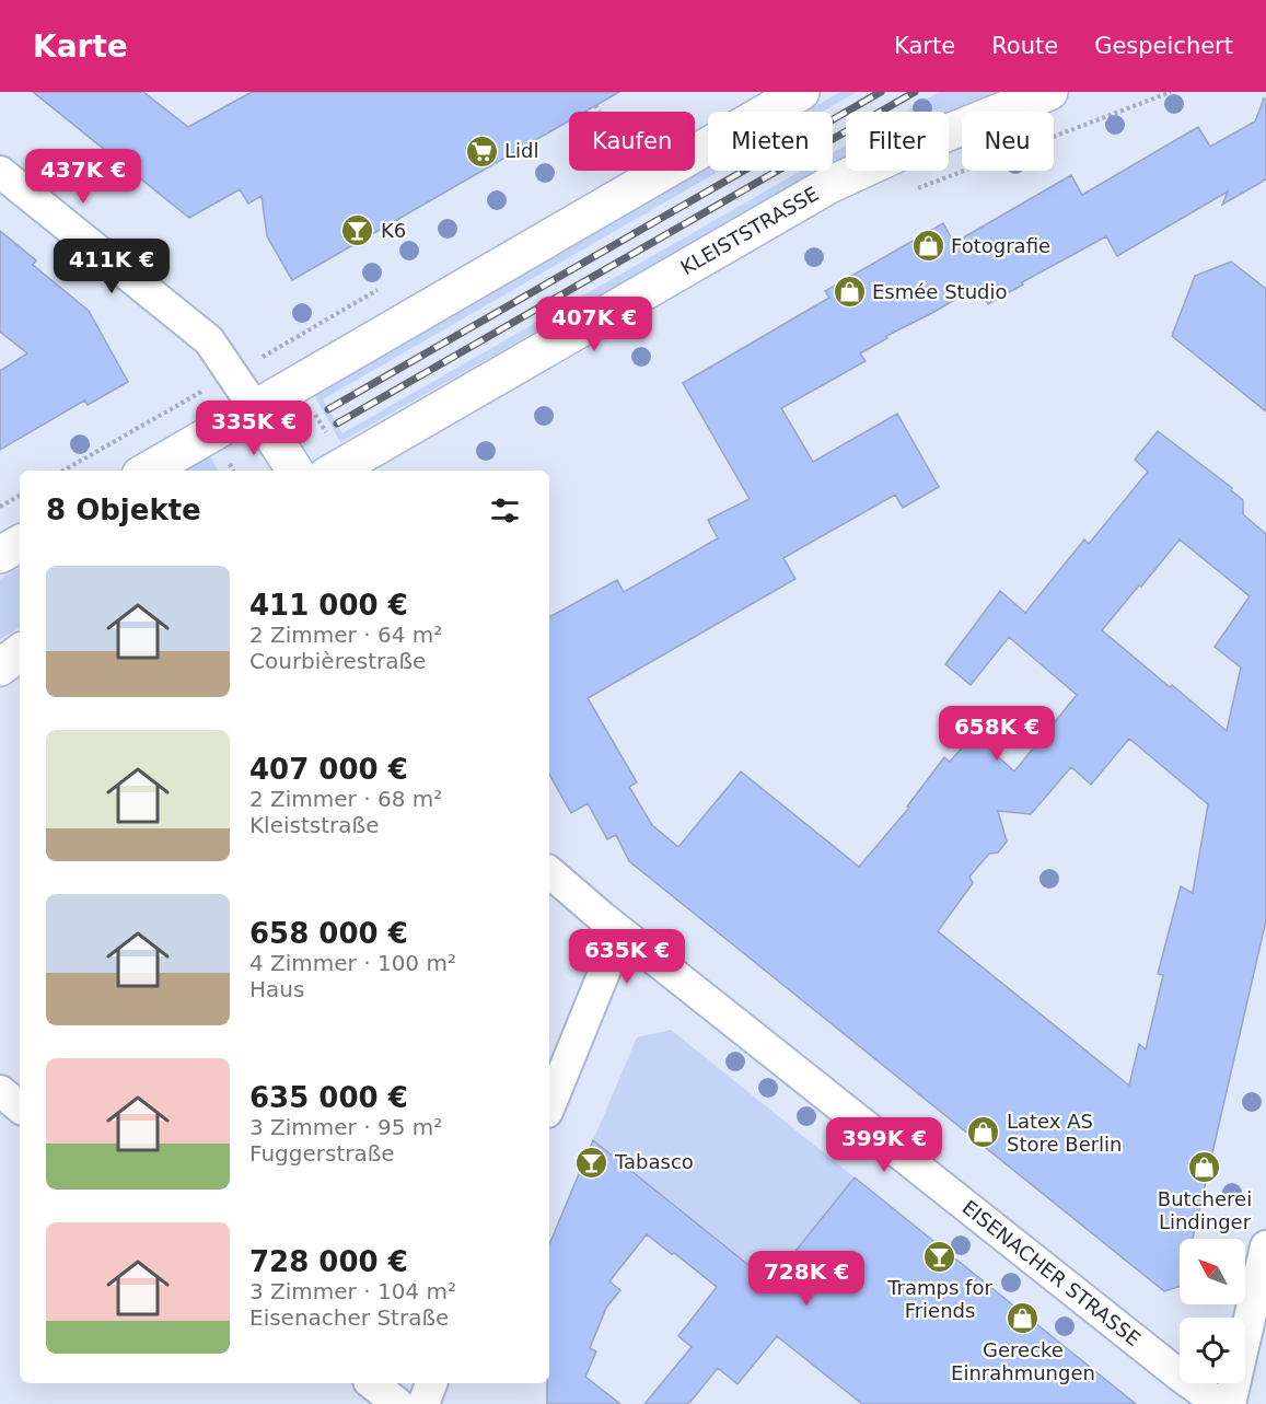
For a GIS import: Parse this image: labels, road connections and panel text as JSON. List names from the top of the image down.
{
  "streets": {
    "main road": ["KLEISTSTRASSE"],
    "street": ["EISENACHER STRASSE"]
  },
  "places": {
    "supermarket": ["Lidl"],
    "bar": ["K6", "Tabasco", "Tramps for Friends"],
    "shop": [
      "Fotografie",
      "Esmée Studio",
      "Latex AS Store Berlin",
      "Butcherei Lindinger",
      "Gerecke Einrahmungen"
    ]
  },
  "north": "top left",
  "page": {
    "header": "Karte",
    "nav": ["Karte", "Route", "Gespeichert"],
    "chip": [
      "Kaufen",
      "Mieten",
      "Filter",
      "Neu"
    ],
    "price": [
      "437K €",
      "411K €",
      "407K €",
      "335K €",
      "658K €",
      "635K €",
      "399K €",
      "728K €"
    ],
    "heading": "8 Objekte",
    "list": [
      {
        "name": "411 000 €",
        "note": "2 Zimmer · 64 m² · Courbièrestraße"
      },
      {
        "name": "407 000 €",
        "note": "2 Zimmer · 68 m² · Kleiststraße"
      },
      {
        "name": "658 000 €",
        "note": "4 Zimmer · 100 m² · Haus"
      },
      {
        "name": "635 000 €",
        "note": "3 Zimmer · 95 m² · Fuggerstraße"
      },
      {
        "name": "728 000 €",
        "note": "3 Zimmer · 104 m² · Eisenacher Straße"
      }
    ]
  }
}
